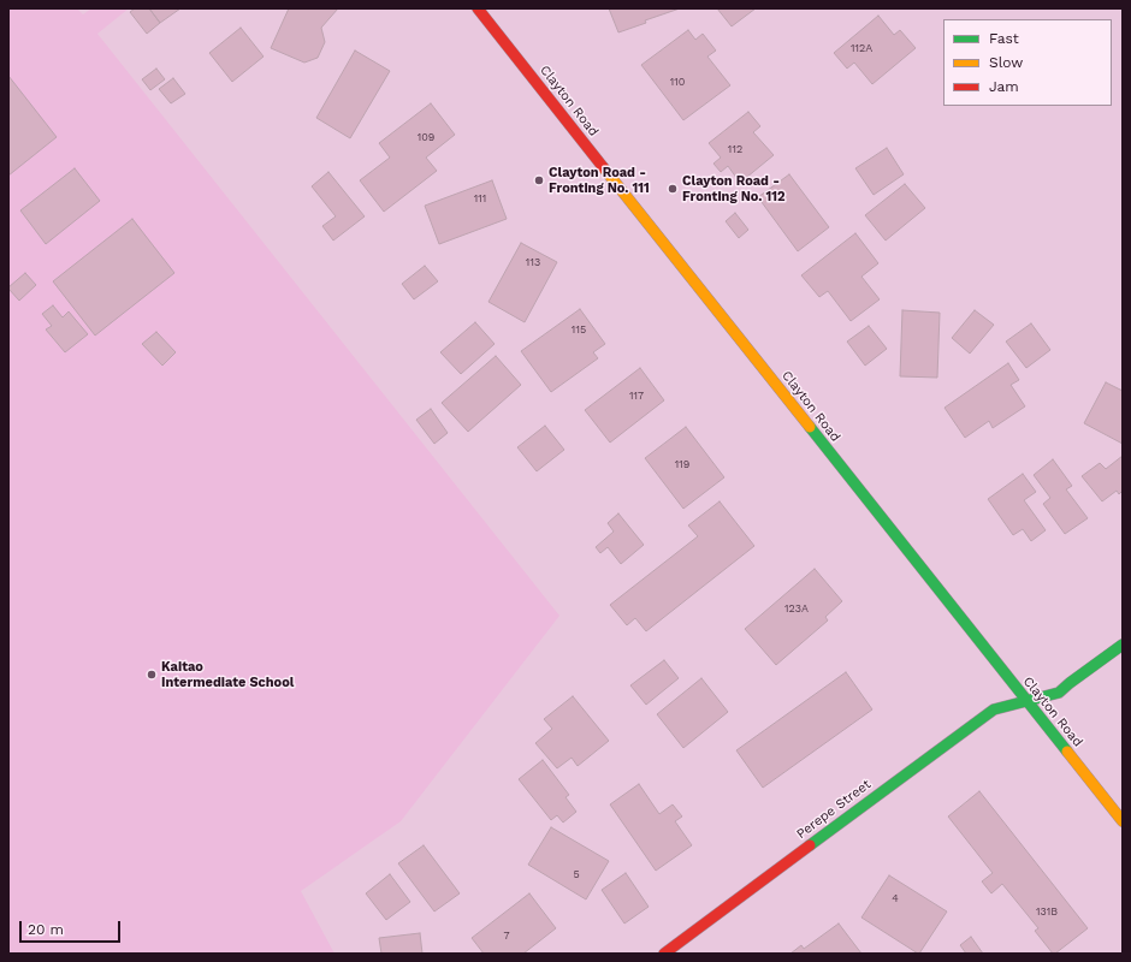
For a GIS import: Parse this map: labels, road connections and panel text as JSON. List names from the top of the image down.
{
  "streets": {
    "main road": ["Clayton Road", "Perepe Street"]
  },
  "crossings": [
    ["Clayton Road", "Perepe Street"]
  ],
  "places": ["Clayton Road - Fronting No. 111", "Clayton Road - Fronting No. 112", "Kaitao Intermediate School"],
  "house_numbers": [
    "112A",
    "110",
    "109",
    "112",
    "111",
    "113",
    "115",
    "117",
    "119",
    "123A",
    "5",
    "4",
    "131B",
    "7"
  ],
  "legend": ["Fast", "Slow", "Jam"],
  "scale_bar": "20 m"
}
